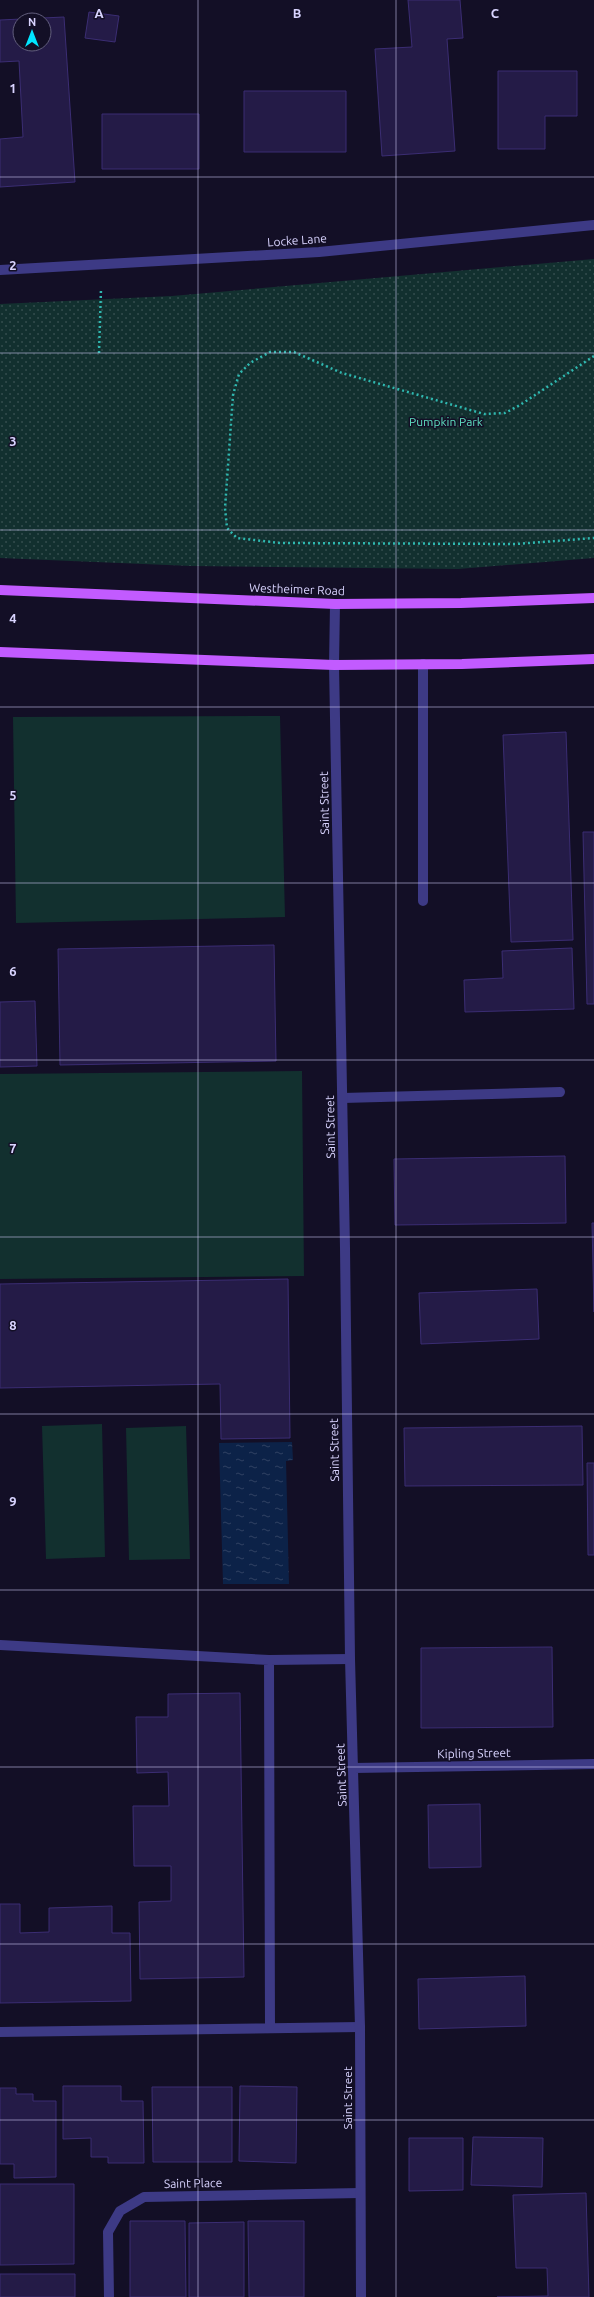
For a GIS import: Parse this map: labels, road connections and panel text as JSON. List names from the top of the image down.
{
  "streets": {
    "main road": ["Westheimer Road"],
    "street": [
      "Locke Lane",
      "Saint Street",
      "Kipling Street",
      "Saint Place"
    ]
  },
  "crossings": [
    ["Westheimer Road", "Saint Street"],
    ["Saint Street", "Kipling Street"],
    ["Saint Street", "Saint Place"]
  ],
  "parks": ["Pumpkin Park"],
  "north": "top",
  "grid": {
    "columns": ["A", "B", "C"],
    "rows": [
      "1",
      "2",
      "3",
      "4",
      "5",
      "6",
      "7",
      "8",
      "9"
    ]
  }
}
